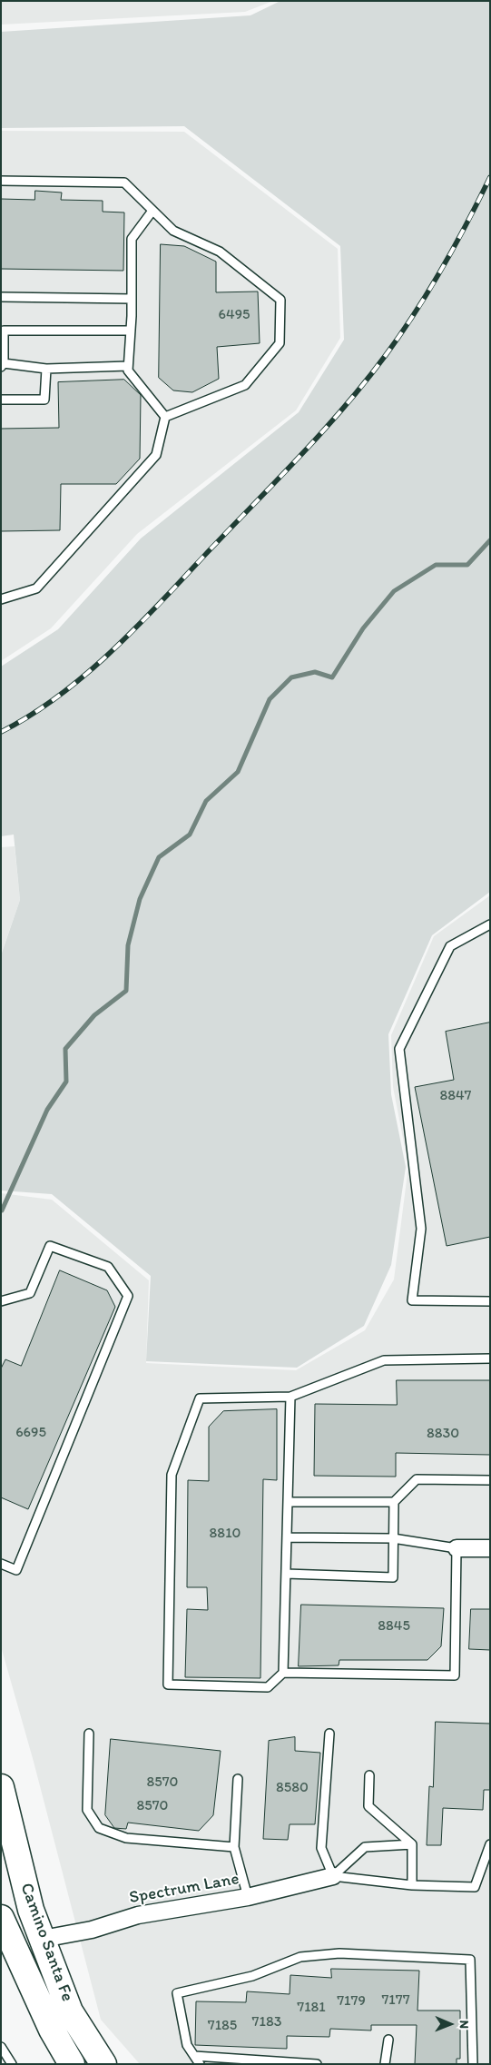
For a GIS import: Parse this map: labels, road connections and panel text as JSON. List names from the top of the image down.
{
  "streets": {
    "main road": ["Camino Santa Fe"],
    "street": ["Spectrum Lane"]
  },
  "crossings": [
    ["Spectrum Lane", "Camino Santa Fe"]
  ],
  "house_numbers": [
    "6495",
    "8847",
    "6695",
    "8830",
    "8810",
    "8845",
    "8570",
    "8580",
    "8570",
    "7177",
    "7179",
    "7181",
    "7183",
    "7185"
  ],
  "north": "right"
}
